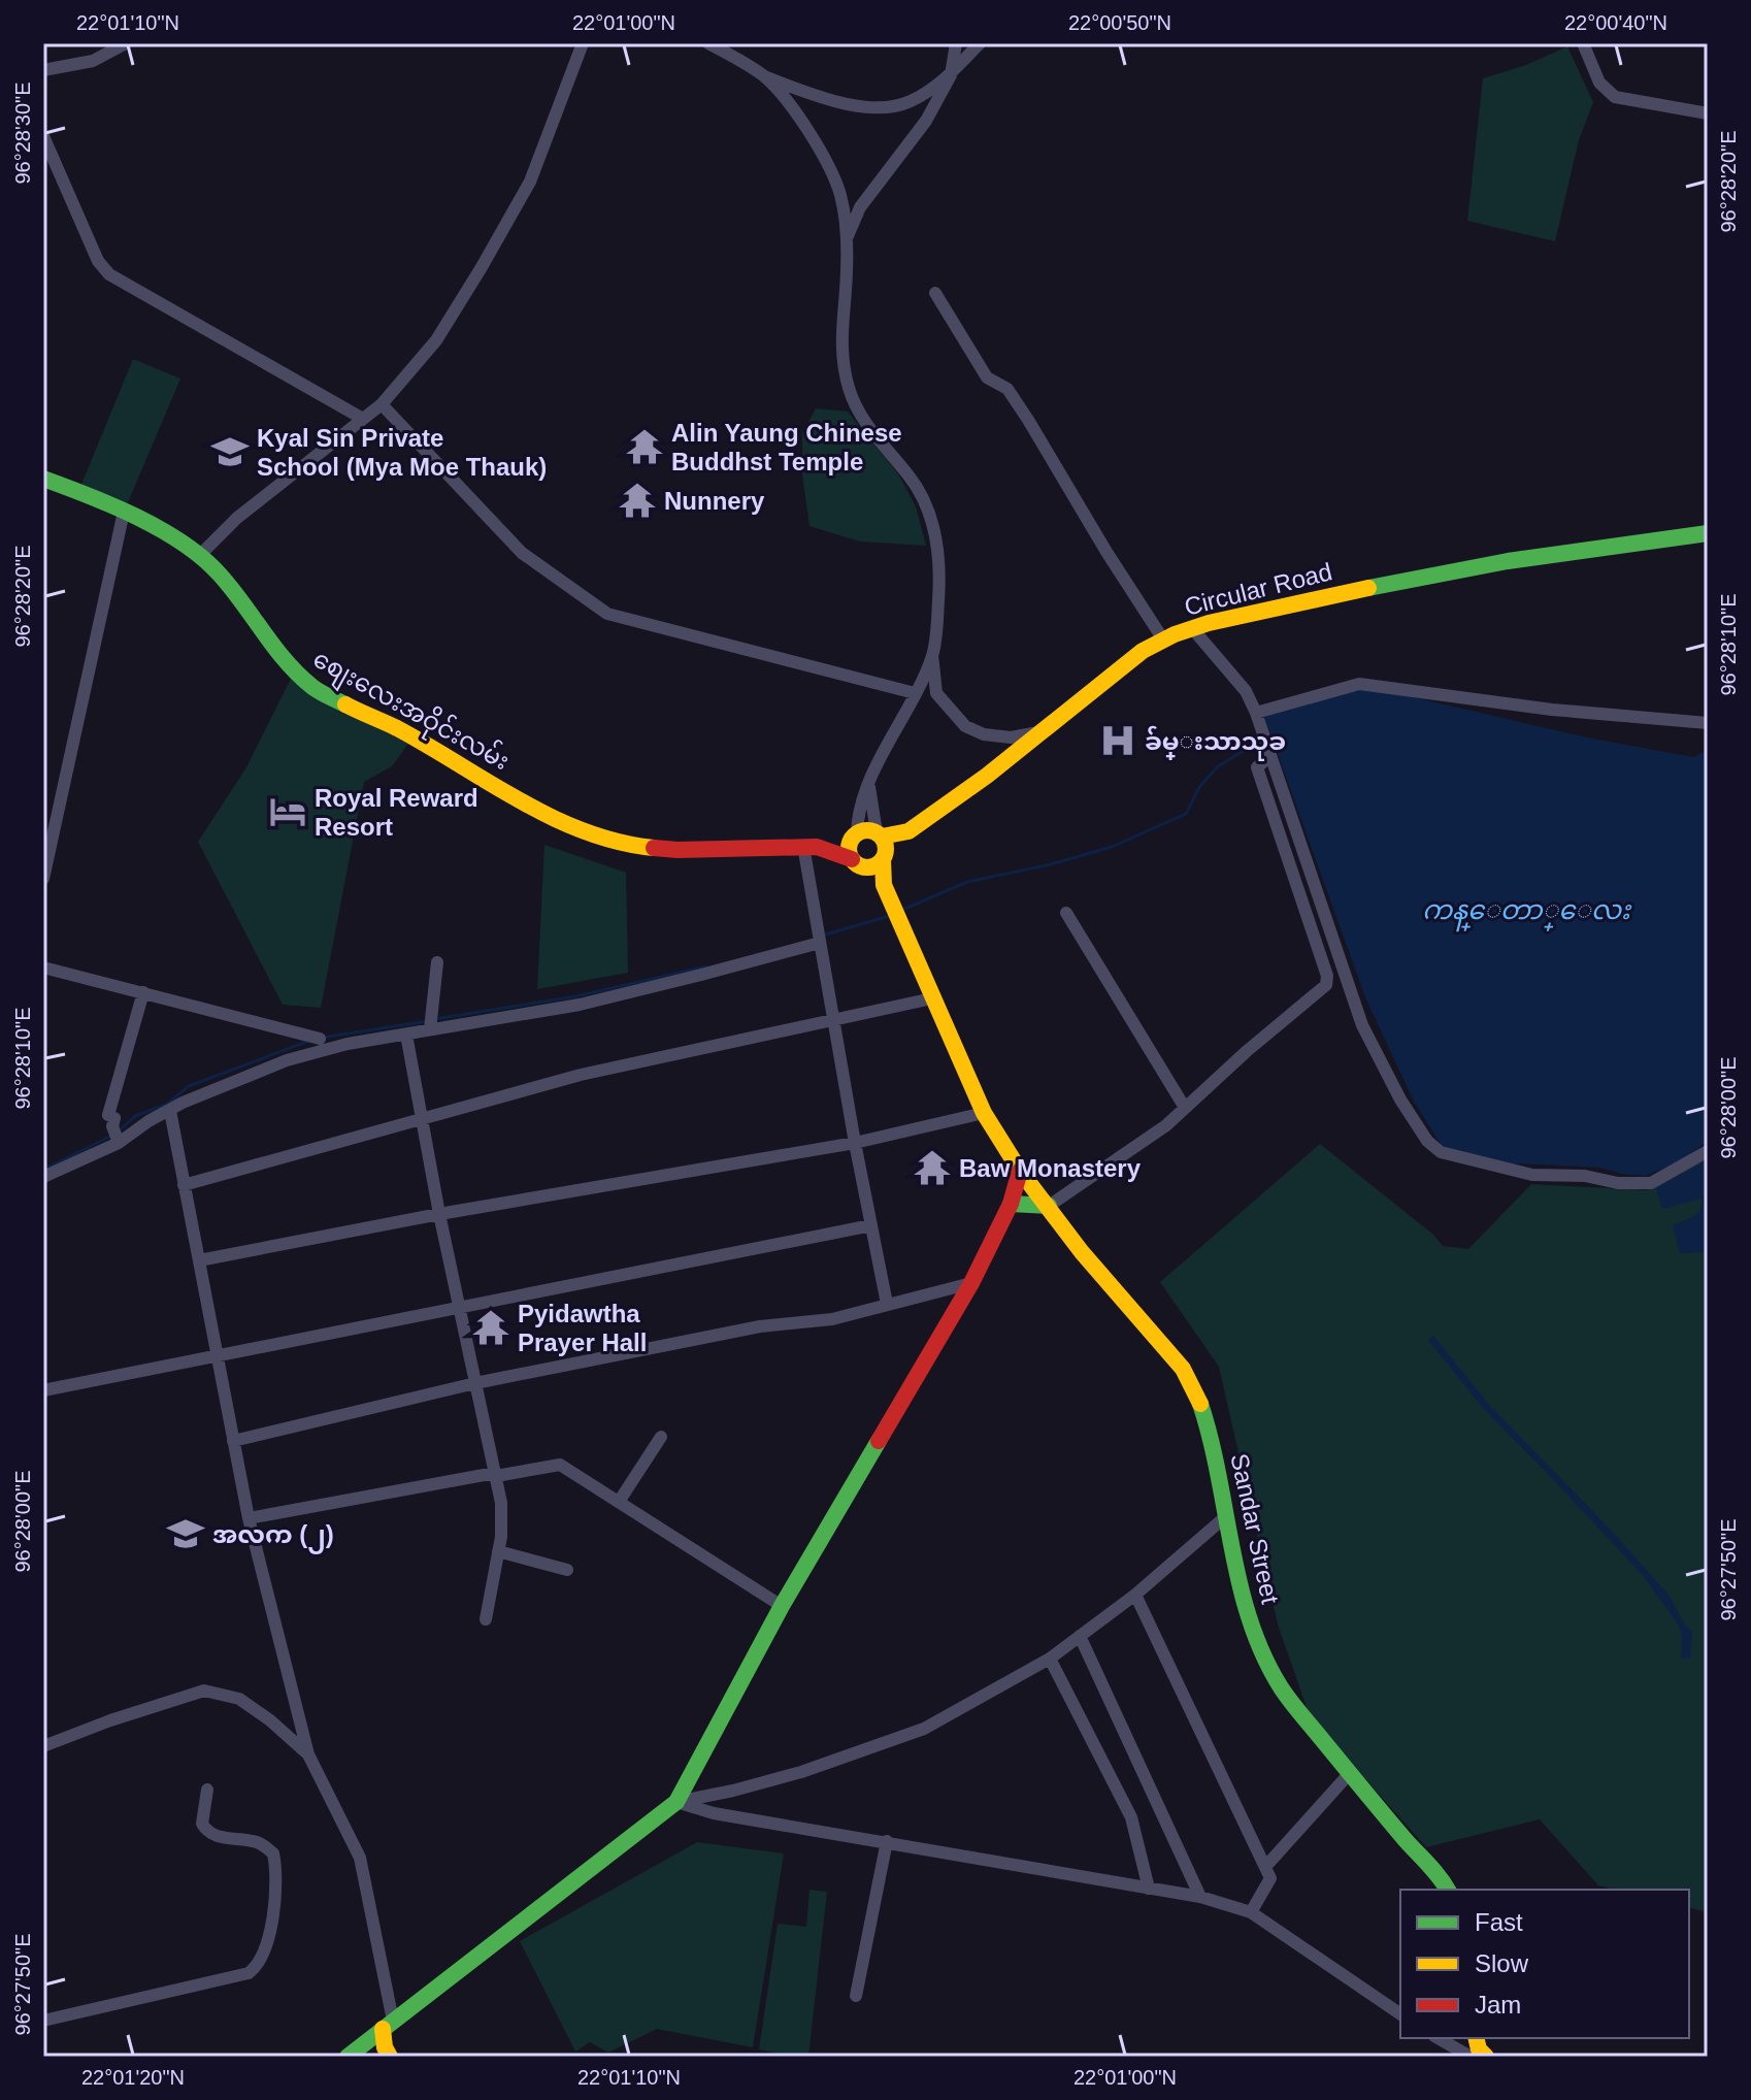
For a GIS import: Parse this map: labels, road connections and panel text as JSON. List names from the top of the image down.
{
  "streets": {
    "street": ["Circular Road", "စျေးလေးအဝိုင်းလမ်း", "Sandar Street"]
  },
  "water": ["ကန္ေတာ္ေလး"],
  "places": {
    "temple": [
      "Alin Yaung Chinese Buddhst Temple",
      "Nunnery",
      "Baw Monastery",
      "Pyidawtha Prayer Hall"
    ],
    "school or university": ["Kyal Sin Private School (Mya Moe Thauk)", "အလက (၂)"],
    "hospital": ["ခ်မ္းသာသုခ"],
    "hotel": ["Royal Reward Resort"]
  },
  "legend": ["Fast", "Slow", "Jam"],
  "coordinates": [
    "22°01'10\"N",
    "22°01'00\"N",
    "22°00'50\"N",
    "22°00'40\"N",
    "96°28'30\"E",
    "96°28'20\"E",
    "96°28'10\"E",
    "96°28'00\"E",
    "96°27'50\"E",
    "22°01'20\"N"
  ]
}
